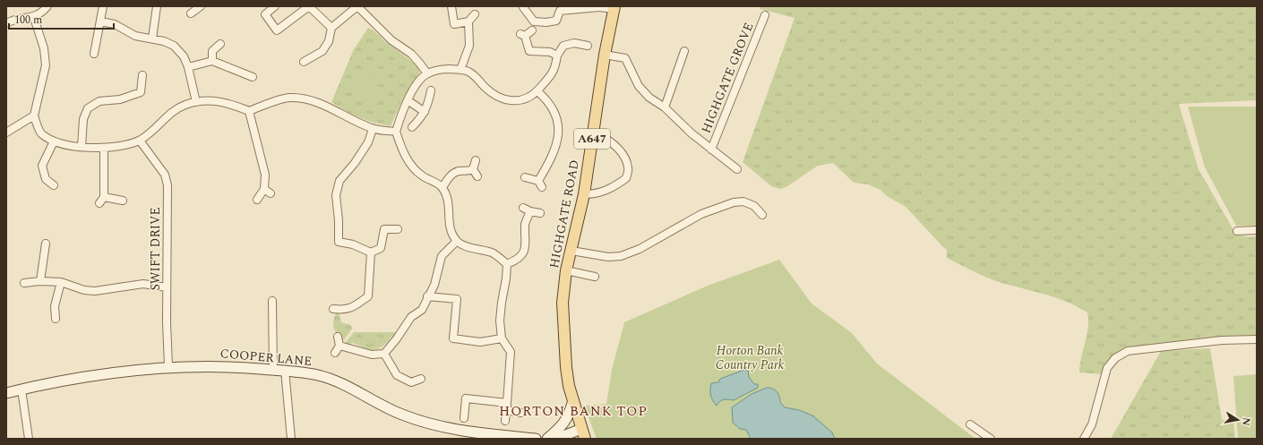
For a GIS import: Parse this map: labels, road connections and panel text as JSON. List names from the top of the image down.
{
  "streets": {
    "main road": ["A647", "HIGHGATE ROAD", "COOPER LANE"],
    "street": ["HIGHGATE GROVE", "SWIFT DRIVE"]
  },
  "crossings": [
    ["A647", "HIGHGATE ROAD"],
    ["SWIFT DRIVE", "COOPER LANE"]
  ],
  "districts": ["HORTON BANK TOP"],
  "parks": ["Horton Bank Country Park"],
  "scale_bar": "100 m",
  "north": "right"
}
